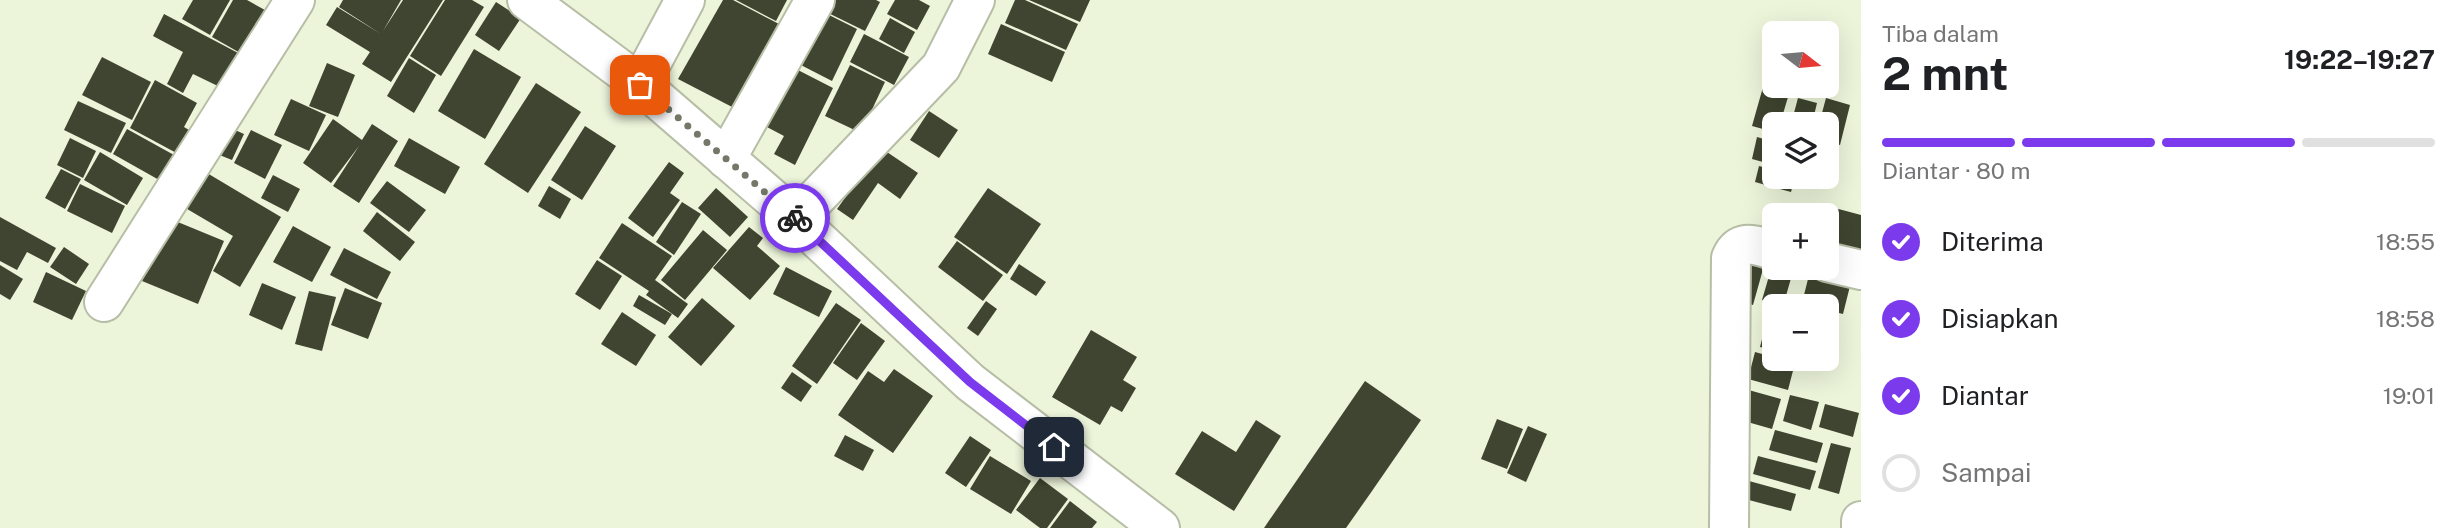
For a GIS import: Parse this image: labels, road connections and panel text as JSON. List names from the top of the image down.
{
  "north": "right",
  "page": {
    "heading": ["2 mnt", "Tiba dalam", "19:22–19:27"],
    "map_buttons": ["+", "−"],
    "bar": "Diantar · 80 m",
    "list": [
      ["Diterima", "18:55"],
      ["Disiapkan", "18:58"],
      ["Diantar", "19:01"],
      "Sampai"
    ]
  }
}
